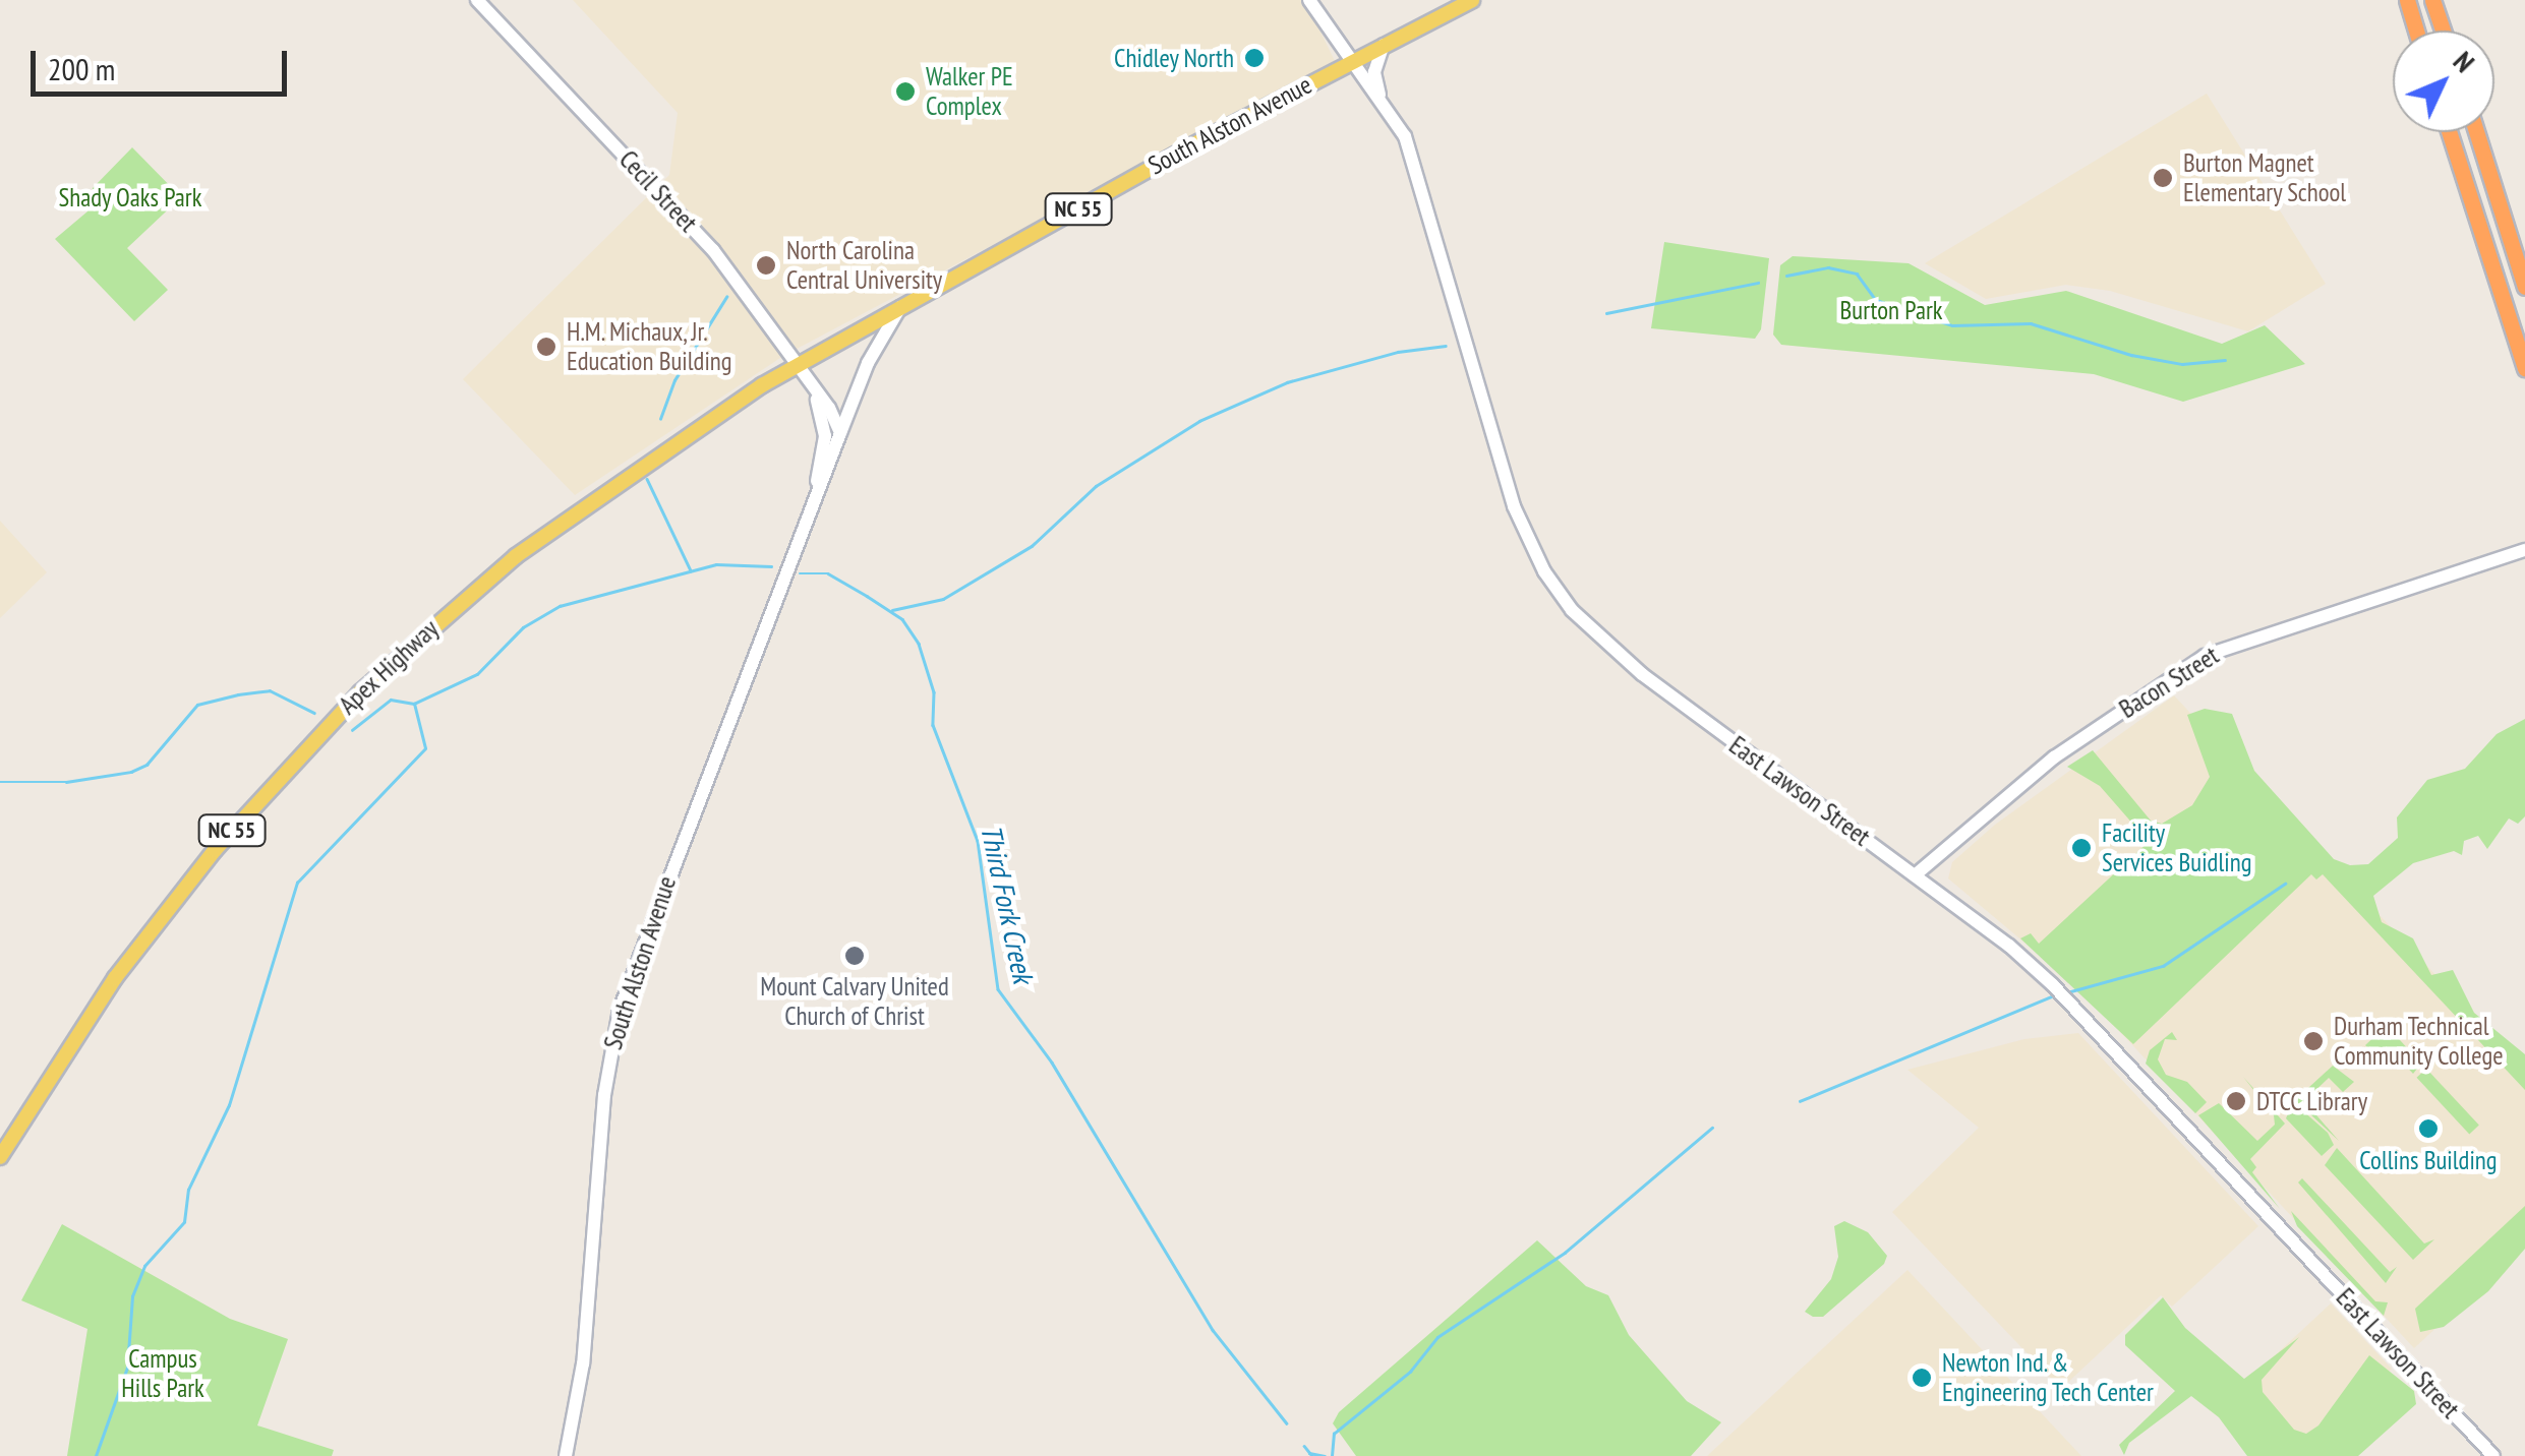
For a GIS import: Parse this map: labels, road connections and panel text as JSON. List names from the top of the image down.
{
  "streets": {
    "main road": ["South Alston Avenue", "NC 55", "Apex Highway"],
    "street": ["Cecil Street", "Bacon Street", "East Lawson Street"]
  },
  "crossings": [
    ["South Alston Avenue", "Cecil Street"],
    ["South Alston Avenue", "Apex Highway"],
    ["South Alston Avenue", "East Lawson Street"],
    ["Cecil Street", "Apex Highway"],
    ["Bacon Street", "East Lawson Street"]
  ],
  "water": ["Third Fork Creek"],
  "parks": ["Shady Oaks Park", "Burton Park", "Campus Hills Park"],
  "places": [
    "Chidley North",
    "Walker PE Complex",
    "Burton Magnet Elementary School",
    "North Carolina Central University",
    "H.M. Michaux, Jr. Education Building",
    "Facility Services Buidling",
    "Mount Calvary United Church of Christ",
    "Durham Technical Community College",
    "DTCC Library",
    "Collins Building",
    "Newton Ind. & Engineering Tech Center"
  ],
  "scale_bar": "200 m",
  "north": "top right"
}
